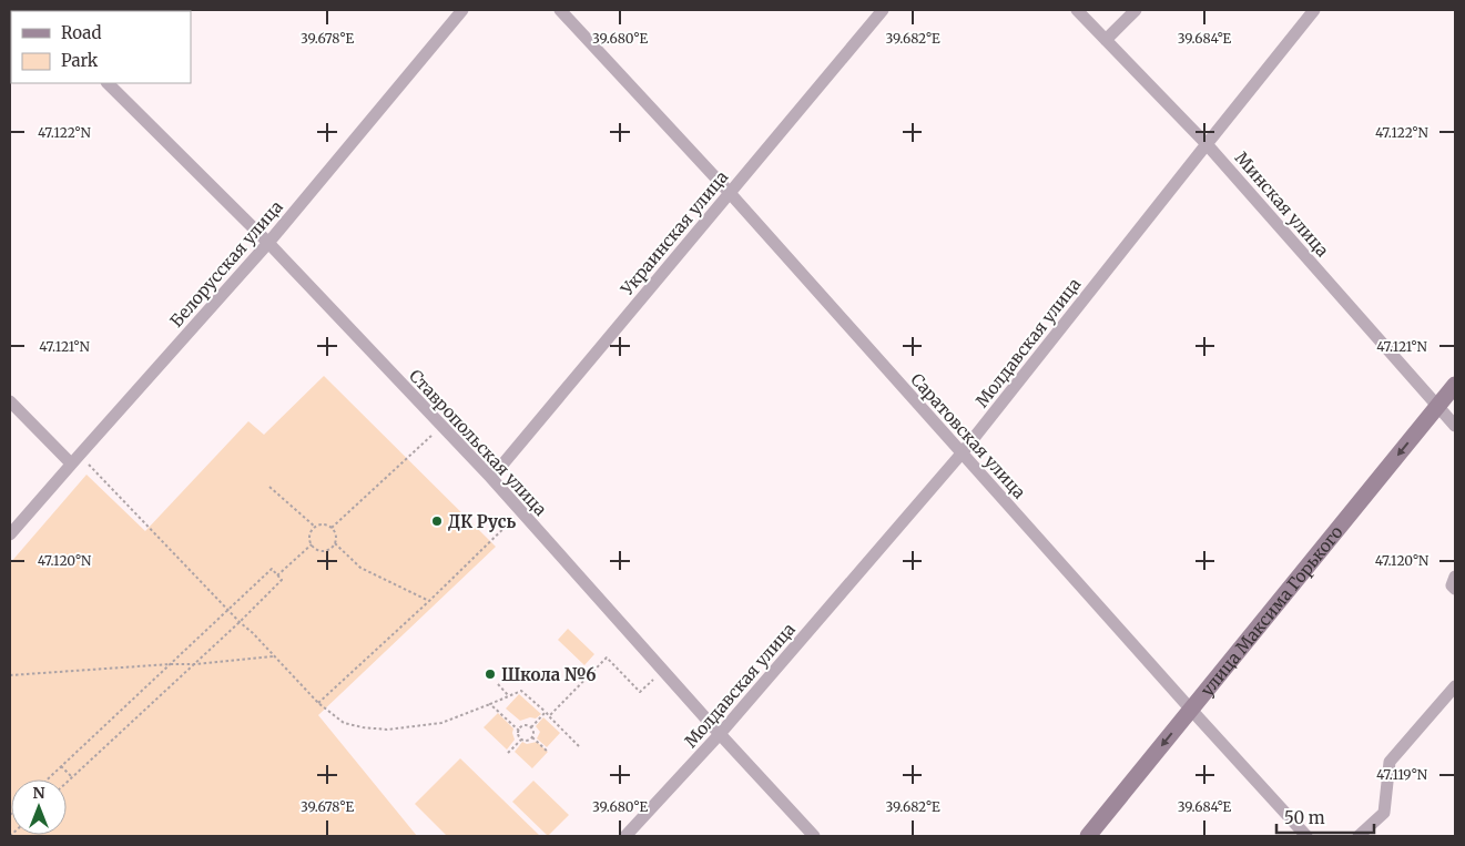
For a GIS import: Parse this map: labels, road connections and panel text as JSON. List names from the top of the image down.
{
  "streets": {
    "main road": ["улица Максима Горького"],
    "street": [
      "Минская улица",
      "Украинская улица",
      "Белорусская улица",
      "Молдавская улица",
      "Саратовская улица",
      "Ставропольская улица"
    ]
  },
  "crossings": [
    ["Минская улица", "Молдавская улица"],
    ["Минская улица", "улица Максима Горького"],
    ["Украинская улица", "Саратовская улица"],
    ["Украинская улица", "Ставропольская улица"],
    ["Белорусская улица", "Ставропольская улица"],
    ["Молдавская улица", "Саратовская улица"],
    ["Молдавская улица", "Ставропольская улица"],
    ["Саратовская улица", "улица Максима Горького"]
  ],
  "one_way": ["улица Максима Горького"],
  "places": ["ДК Русь", "Школа №6"],
  "legend": ["Road", "Park"],
  "scale_bar": "50 m",
  "north": "top",
  "coordinates": [
    "39.678°E",
    "39.680°E",
    "39.682°E",
    "39.684°E",
    "47.122°N",
    "47.121°N",
    "47.120°N",
    "47.119°N"
  ]
}
